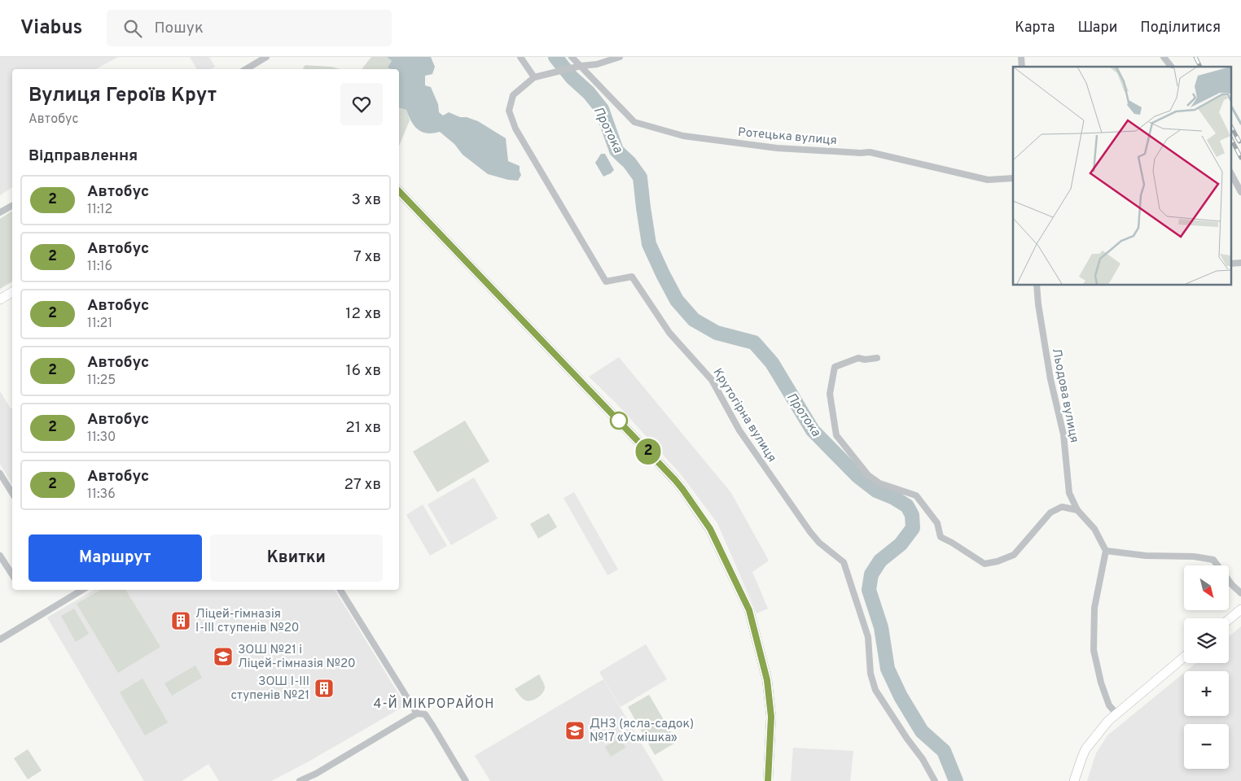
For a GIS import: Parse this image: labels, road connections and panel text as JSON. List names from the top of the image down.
{
  "streets": {
    "street": ["Ротецька вулиця", "Льодова вулиця", "Крутогірна вулиця"]
  },
  "districts": ["4-Й МІКРОРАЙОН"],
  "water": ["Протока"],
  "places": {
    "building": ["Ліцей-гімназія I-III ступенів №20", "ЗОШ І-ІІІ ступенів №21"],
    "school or university": ["ЗОШ №21 і Ліцей-гімназія №20", "ДНЗ (ясла-садок) №17 «Усмішка»"]
  },
  "lines": ["bus line 2"],
  "north": "bottom right",
  "page": {
    "header": "Viabus",
    "search": "Пошук",
    "nav": ["Карта", "Шари", "Поділитися"],
    "on_map": "2",
    "heading": [
      ["Вулиця Героїв Крут", "Автобус"],
      "Відправлення"
    ],
    "list": [
      {
        "mark": "2",
        "name": "Автобус",
        "note": "11:12",
        "value": "3 хв"
      },
      {
        "mark": "2",
        "name": "Автобус",
        "note": "11:16",
        "value": "7 хв"
      },
      {
        "mark": "2",
        "name": "Автобус",
        "note": "11:21",
        "value": "12 хв"
      },
      {
        "mark": "2",
        "name": "Автобус",
        "note": "11:25",
        "value": "16 хв"
      },
      {
        "mark": "2",
        "name": "Автобус",
        "note": "11:30",
        "value": "21 хв"
      },
      {
        "mark": "2",
        "name": "Автобус",
        "note": "11:36",
        "value": "27 хв"
      }
    ],
    "buttons": ["Маршрут", "Квитки"],
    "map_buttons": ["+", "−"]
  }
}
